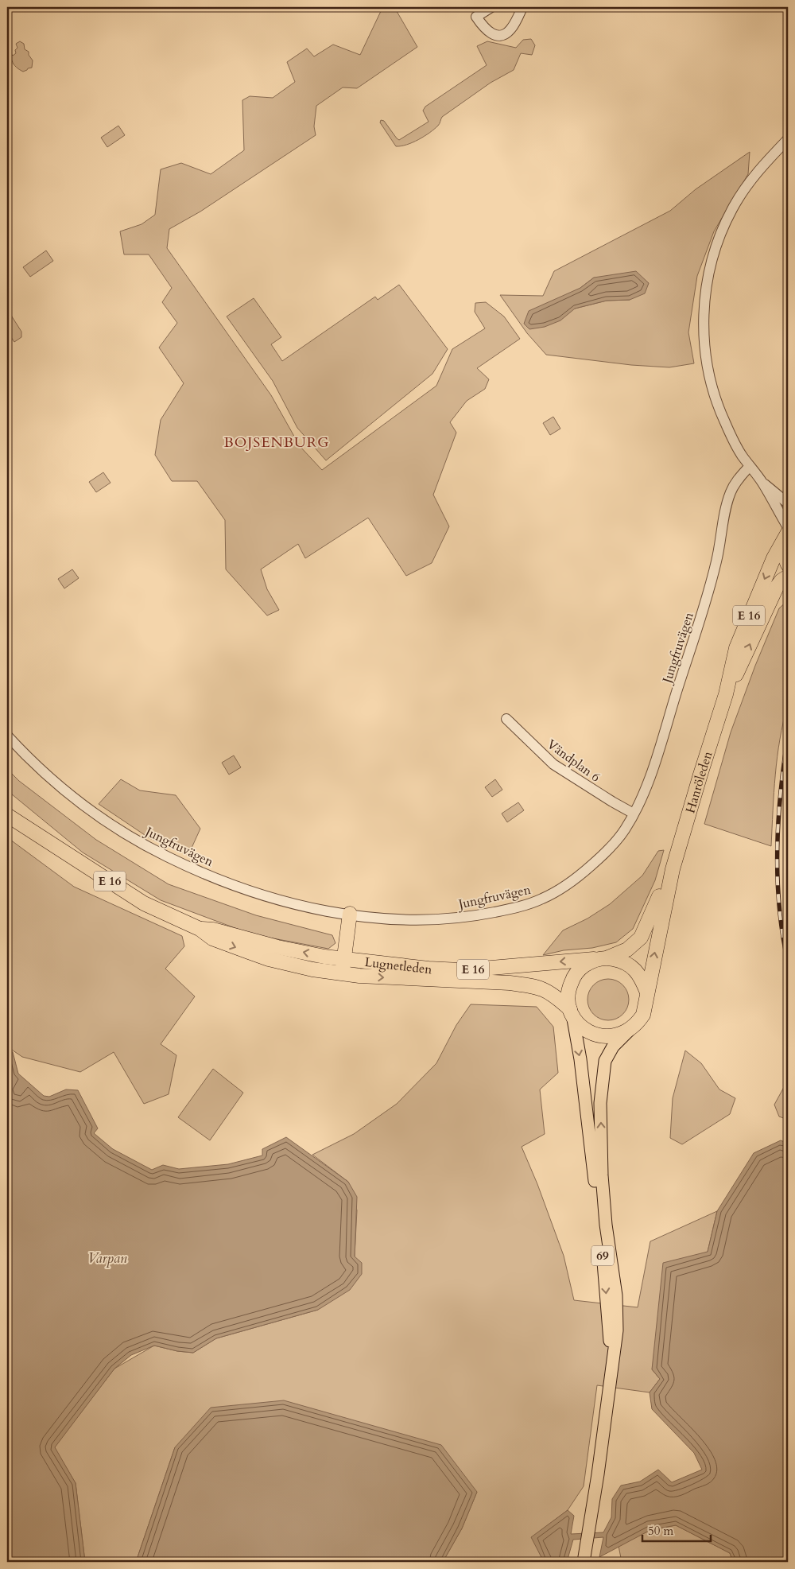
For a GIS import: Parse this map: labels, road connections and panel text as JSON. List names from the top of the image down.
{
  "streets": {
    "highway": ["E 16", "Hanröleden", "Lugnetleden"],
    "main road": ["69"],
    "street": ["Jungfruvägen", "Vändplan 6"]
  },
  "crossings": [
    ["E 16", "Hanröleden"],
    ["E 16", "Lugnetleden"],
    ["E 16", "69"],
    ["Jungfruvägen", "Vändplan 6"],
    ["Hanröleden", "Lugnetleden"],
    ["Hanröleden", "69"],
    ["Lugnetleden", "69"]
  ],
  "districts": ["BOJSENBURG"],
  "water": ["Varpan"],
  "scale_bar": "50 m"
}
